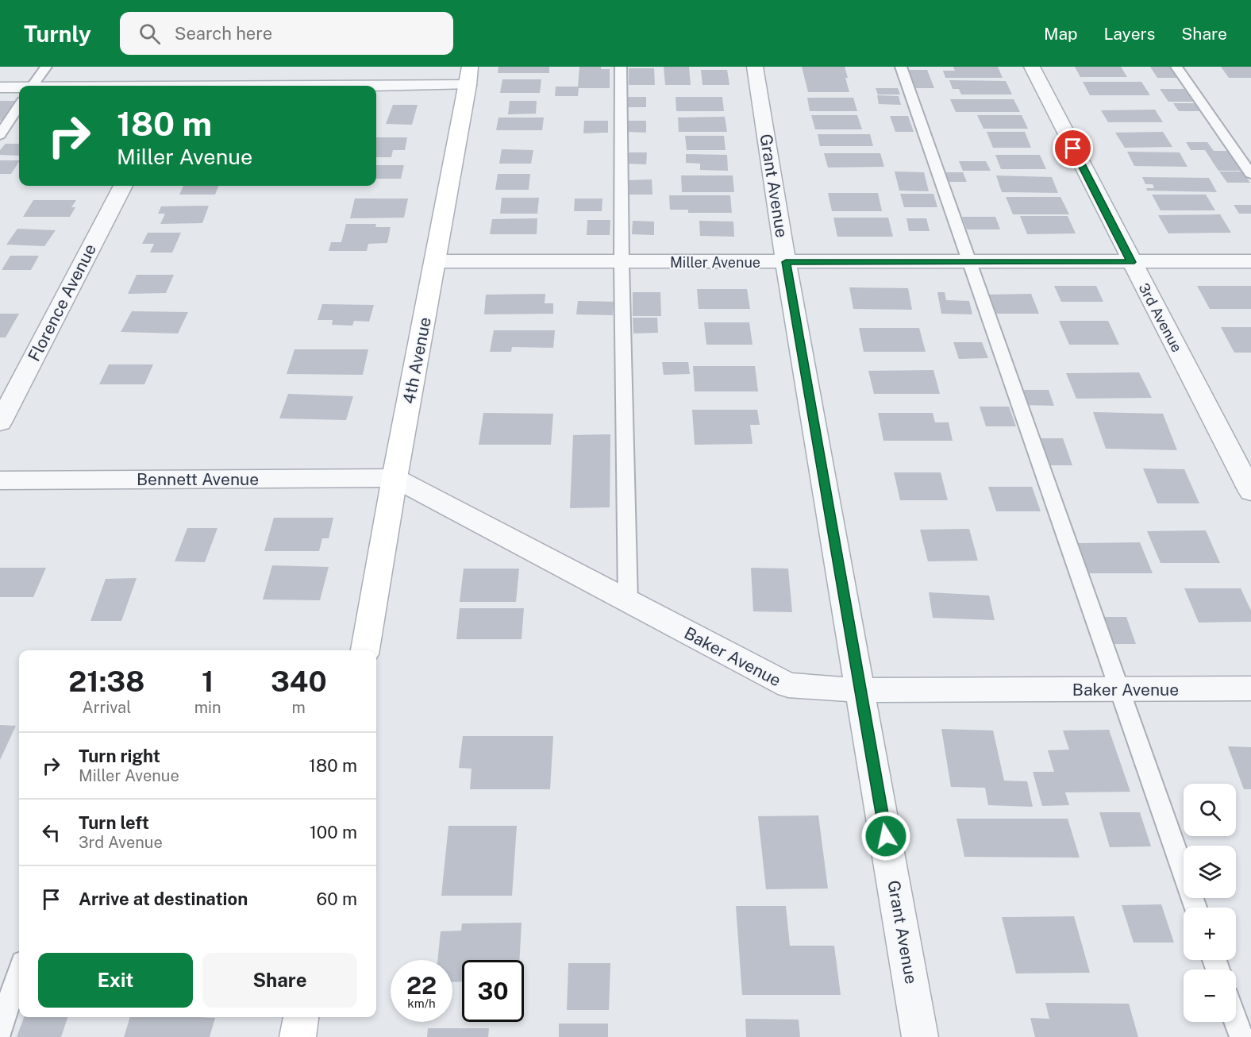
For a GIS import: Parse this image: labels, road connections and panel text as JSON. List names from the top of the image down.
{
  "streets": {
    "street": [
      "Grant Avenue",
      "Miller Avenue",
      "Florence Avenue",
      "3rd Avenue",
      "4th Avenue",
      "Bennett Avenue",
      "Baker Avenue"
    ]
  },
  "crossings": [
    ["Grant Avenue", "Miller Avenue"],
    ["Grant Avenue", "Baker Avenue"],
    ["Miller Avenue", "3rd Avenue"],
    ["Miller Avenue", "4th Avenue"],
    ["4th Avenue", "Bennett Avenue"],
    ["4th Avenue", "Baker Avenue"],
    ["Bennett Avenue", "Baker Avenue"]
  ],
  "page": {
    "header": "Turnly",
    "search": "Search here",
    "nav": ["Map", "Layers", "Share"],
    "turn": ["180 m", "Miller Avenue"],
    "eta": [
      "21:38",
      "Arrival",
      "1",
      "min",
      "340",
      "m"
    ],
    "list": [
      {
        "name": "Turn right",
        "note": "Miller Avenue",
        "value": "180 m"
      },
      {
        "name": "Turn left",
        "note": "3rd Avenue",
        "value": "100 m"
      },
      {
        "name": "Arrive at destination",
        "value": "60 m"
      }
    ],
    "map_buttons": ["+", "−"],
    "buttons": ["Exit", "Share"],
    "speed": "22 km/h",
    "limit": "30"
  }
}
